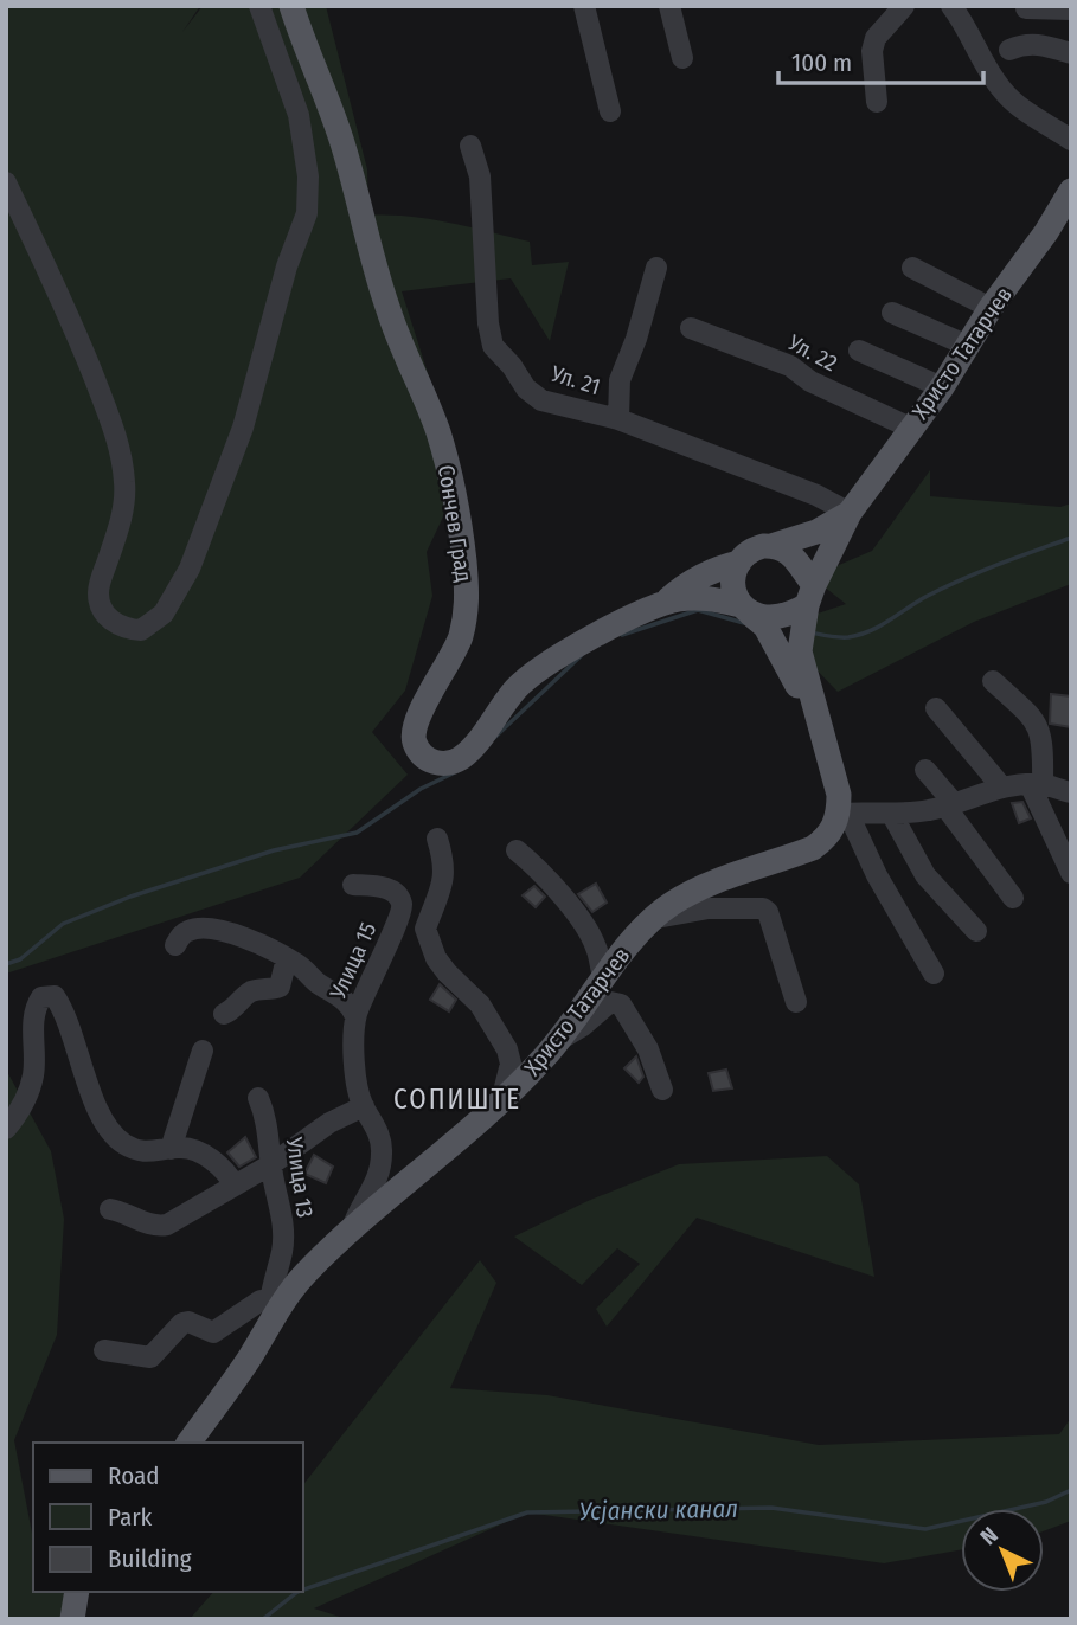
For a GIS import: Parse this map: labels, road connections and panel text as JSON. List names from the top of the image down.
{
  "streets": {
    "main road": ["Христо Татарчев", "Сончев Град"],
    "street": [
      "Ул. 22",
      "Ул. 21",
      "Улица 15",
      "Улица 13"
    ]
  },
  "crossings": [
    ["Ул. 22", "Христо Татарчев"],
    ["Христо Татарчев", "Ул. 21"],
    ["Христо Татарчев", "Улица 15"],
    ["Христо Татарчев", "Улица 13"]
  ],
  "districts": ["СОПИШТЕ"],
  "water": ["Усјански канал"],
  "legend": ["Road", "Park", "Building"],
  "scale_bar": "100 m",
  "north": "top left"
}
